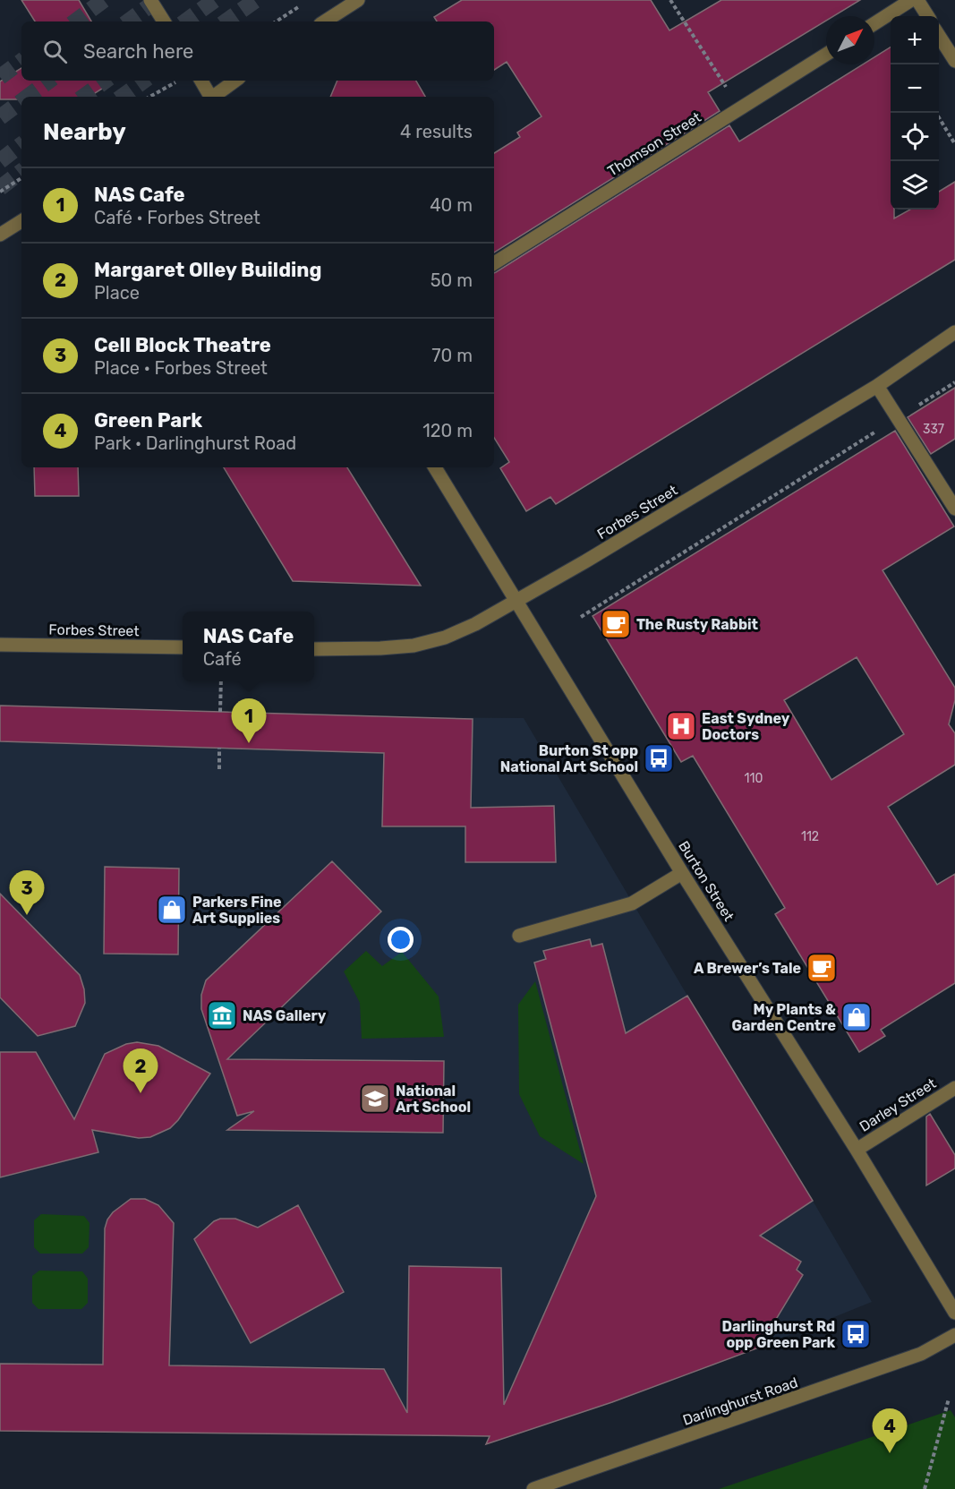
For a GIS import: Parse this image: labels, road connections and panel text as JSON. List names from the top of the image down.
{
  "streets": {
    "street": [
      "Thomson Street",
      "Forbes Street",
      "Burton Street",
      "Darley Street",
      "Darlinghurst Road"
    ]
  },
  "crossings": [
    ["Forbes Street", "Burton Street"],
    ["Burton Street", "Darley Street"]
  ],
  "places": {
    "cafe": ["The Rusty Rabbit", "A Brewer’s Tale"],
    "hospital": ["East Sydney Doctors"],
    "bus stop": ["Burton St opp National Art School", "Darlinghurst Rd opp Green Park"],
    "shop": ["Parkers Fine Art Supplies", "My Plants & Garden Centre"],
    "museum": ["NAS Gallery"],
    "school or university": ["National Art School"]
  },
  "house_numbers": ["337", "110", "112"],
  "north": "top right",
  "page": {
    "map_buttons": ["+", "−"],
    "search": "Search here",
    "heading": ["Nearby", "4 results"],
    "list": [
      {
        "mark": "1",
        "name": "NAS Cafe",
        "note": "Café · Forbes Street",
        "value": "40 m"
      },
      {
        "mark": "2",
        "name": "Margaret Olley Building",
        "note": "Place",
        "value": "50 m"
      },
      {
        "mark": "3",
        "name": "Cell Block Theatre",
        "note": "Place · Forbes Street",
        "value": "70 m"
      },
      {
        "mark": "4",
        "name": "Green Park",
        "note": "Park · Darlinghurst Road",
        "value": "120 m"
      }
    ],
    "popup": ["NAS Cafe", "Café"],
    "pins": [
      "1",
      "3",
      "2",
      "4"
    ]
  }
}
